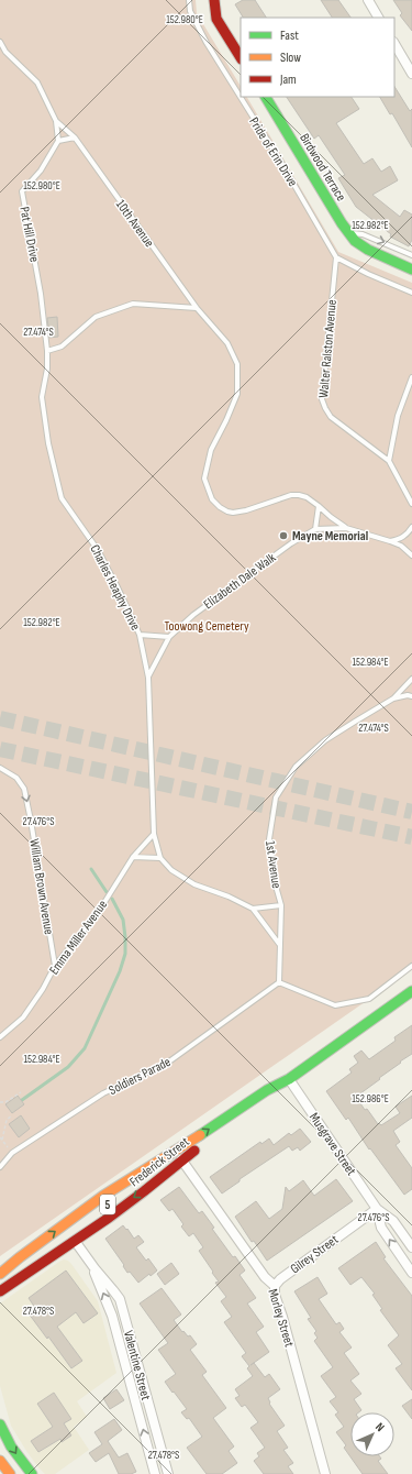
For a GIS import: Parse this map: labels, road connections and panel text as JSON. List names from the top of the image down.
{
  "streets": {
    "main road": ["Birdwood Terrace", "Frederick Street", "5"],
    "street": [
      "Musgrave Street",
      "Gilrey Street",
      "Morley Street",
      "Valentine Street"
    ],
    "lane": [
      "Pride of Erin Drive",
      "10th Avenue",
      "Pat Hill Drive",
      "Walter Ralston Avenue",
      "Elizabeth Dale Walk",
      "Charles Heaphy Drive",
      "1st Avenue",
      "William Brown Avenue",
      "Emma Miller Avenue",
      "Soldiers Parade"
    ]
  },
  "crossings": [
    ["Pride of Erin Drive", "Walter Ralston Avenue"],
    ["10th Avenue", "Elizabeth Dale Walk"],
    ["Pat Hill Drive", "Charles Heaphy Drive"],
    ["Charles Heaphy Drive", "Emma Miller Avenue"],
    ["1st Avenue", "Soldiers Parade"],
    ["William Brown Avenue", "Emma Miller Avenue"],
    ["Musgrave Street", "Frederick Street"],
    ["Musgrave Street", "Gilrey Street"],
    ["Frederick Street", "5"],
    ["Frederick Street", "Morley Street"],
    ["Frederick Street", "Valentine Street"],
    ["5", "Morley Street"],
    ["Gilrey Street", "Morley Street"]
  ],
  "one_way": ["William Brown Avenue"],
  "parks": ["Toowong Cemetery"],
  "places": ["Mayne Memorial"],
  "legend": ["Fast", "Slow", "Jam"],
  "north": "top right",
  "coordinates": [
    "152.980°E",
    "152.982°E",
    "27.474°S",
    "152.984°E",
    "27.476°S",
    "152.986°E",
    "27.478°S"
  ]
}
